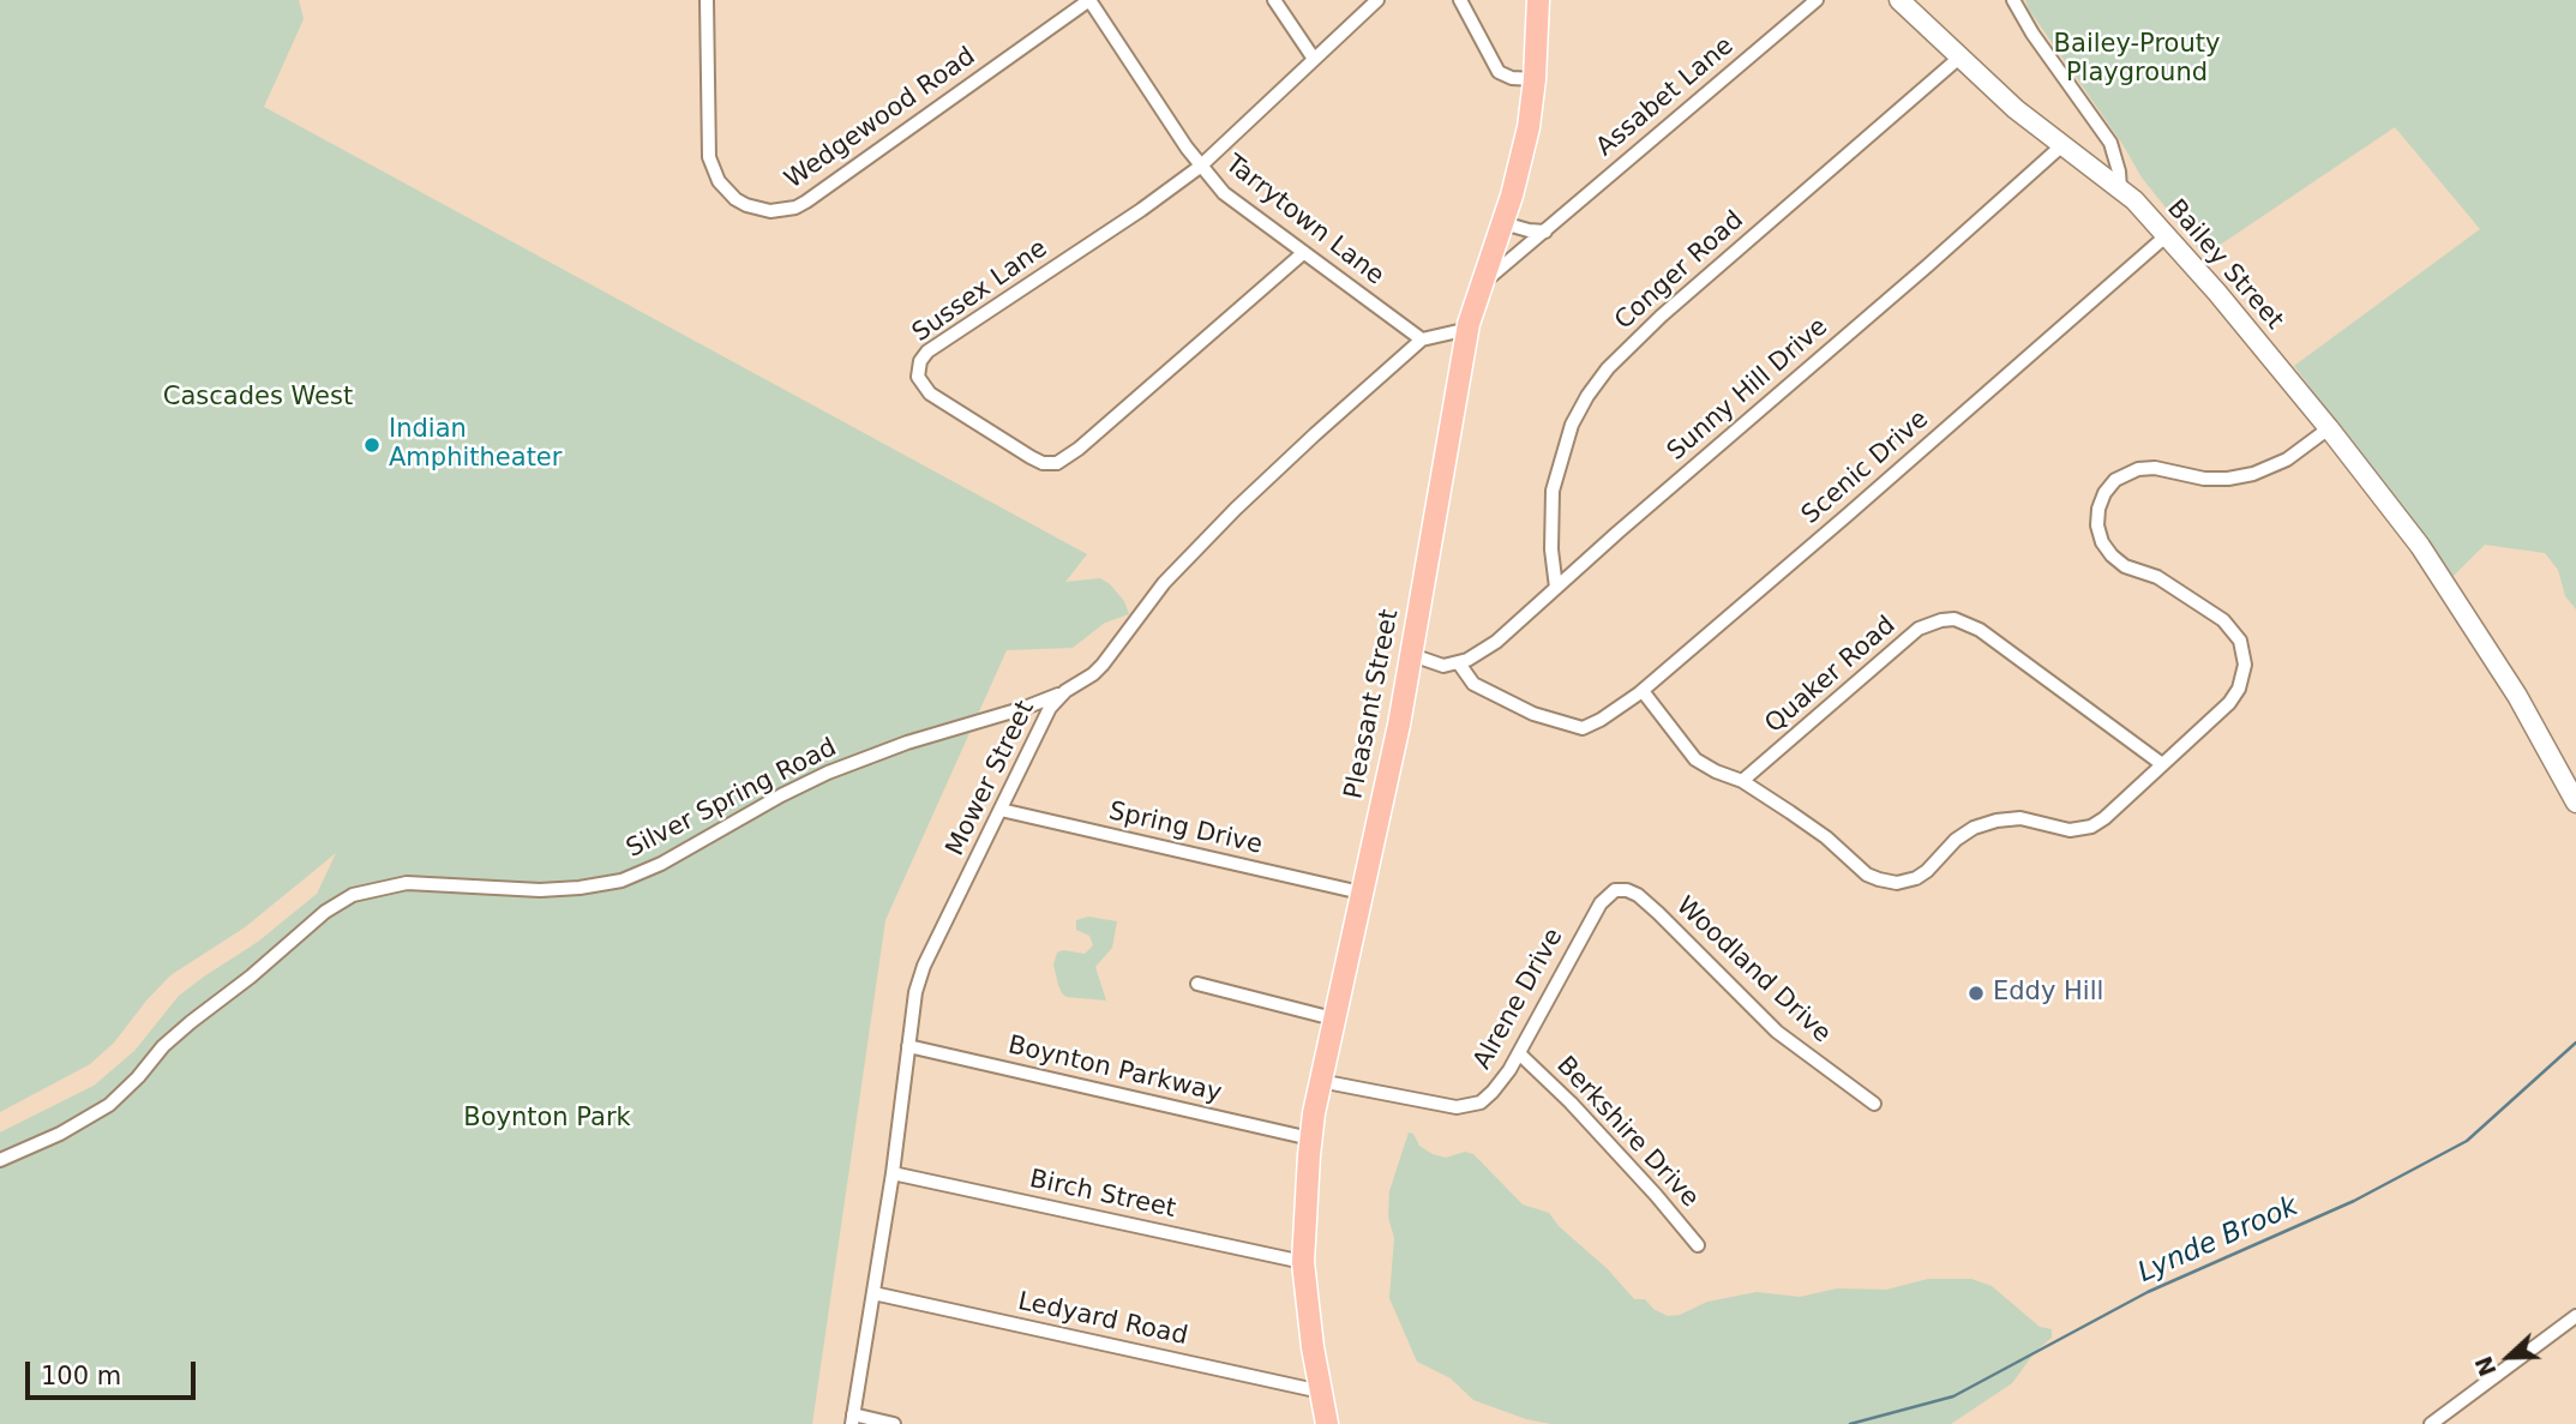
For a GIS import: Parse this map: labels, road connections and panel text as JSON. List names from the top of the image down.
{
  "streets": {
    "main road": ["Pleasant Street"],
    "street": [
      "Assabet Lane",
      "Wedgewood Road",
      "Tarrytown Lane",
      "Bailey Street",
      "Conger Road",
      "Sussex Lane",
      "Sunny Hill Drive",
      "Scenic Drive",
      "Quaker Road",
      "Mower Street",
      "Silver Spring Road",
      "Spring Drive",
      "Woodland Drive",
      "Alrene Drive",
      "Boynton Parkway",
      "Berkshire Drive",
      "Birch Street",
      "Ledyard Road"
    ]
  },
  "crossings": [
    ["Assabet Lane", "Pleasant Street"],
    ["Wedgewood Road", "Tarrytown Lane"],
    ["Tarrytown Lane", "Sussex Lane"],
    ["Tarrytown Lane", "Mower Street"],
    ["Bailey Street", "Conger Road"],
    ["Bailey Street", "Sunny Hill Drive"],
    ["Bailey Street", "Scenic Drive"],
    ["Conger Road", "Sunny Hill Drive"],
    ["Sunny Hill Drive", "Scenic Drive"],
    ["Pleasant Street", "Mower Street"],
    ["Pleasant Street", "Spring Drive"],
    ["Pleasant Street", "Alrene Drive"],
    ["Pleasant Street", "Boynton Parkway"],
    ["Pleasant Street", "Birch Street"],
    ["Pleasant Street", "Ledyard Road"],
    ["Mower Street", "Silver Spring Road"],
    ["Mower Street", "Spring Drive"],
    ["Mower Street", "Boynton Parkway"],
    ["Mower Street", "Birch Street"],
    ["Mower Street", "Ledyard Road"],
    ["Woodland Drive", "Alrene Drive"],
    ["Alrene Drive", "Berkshire Drive"]
  ],
  "water": ["Lynde Brook"],
  "parks": ["Bailey-Prouty Playground", "Cascades West", "Boynton Park"],
  "places": ["Indian Amphitheater", "Eddy Hill"],
  "scale_bar": "100 m",
  "north": "left"
}
